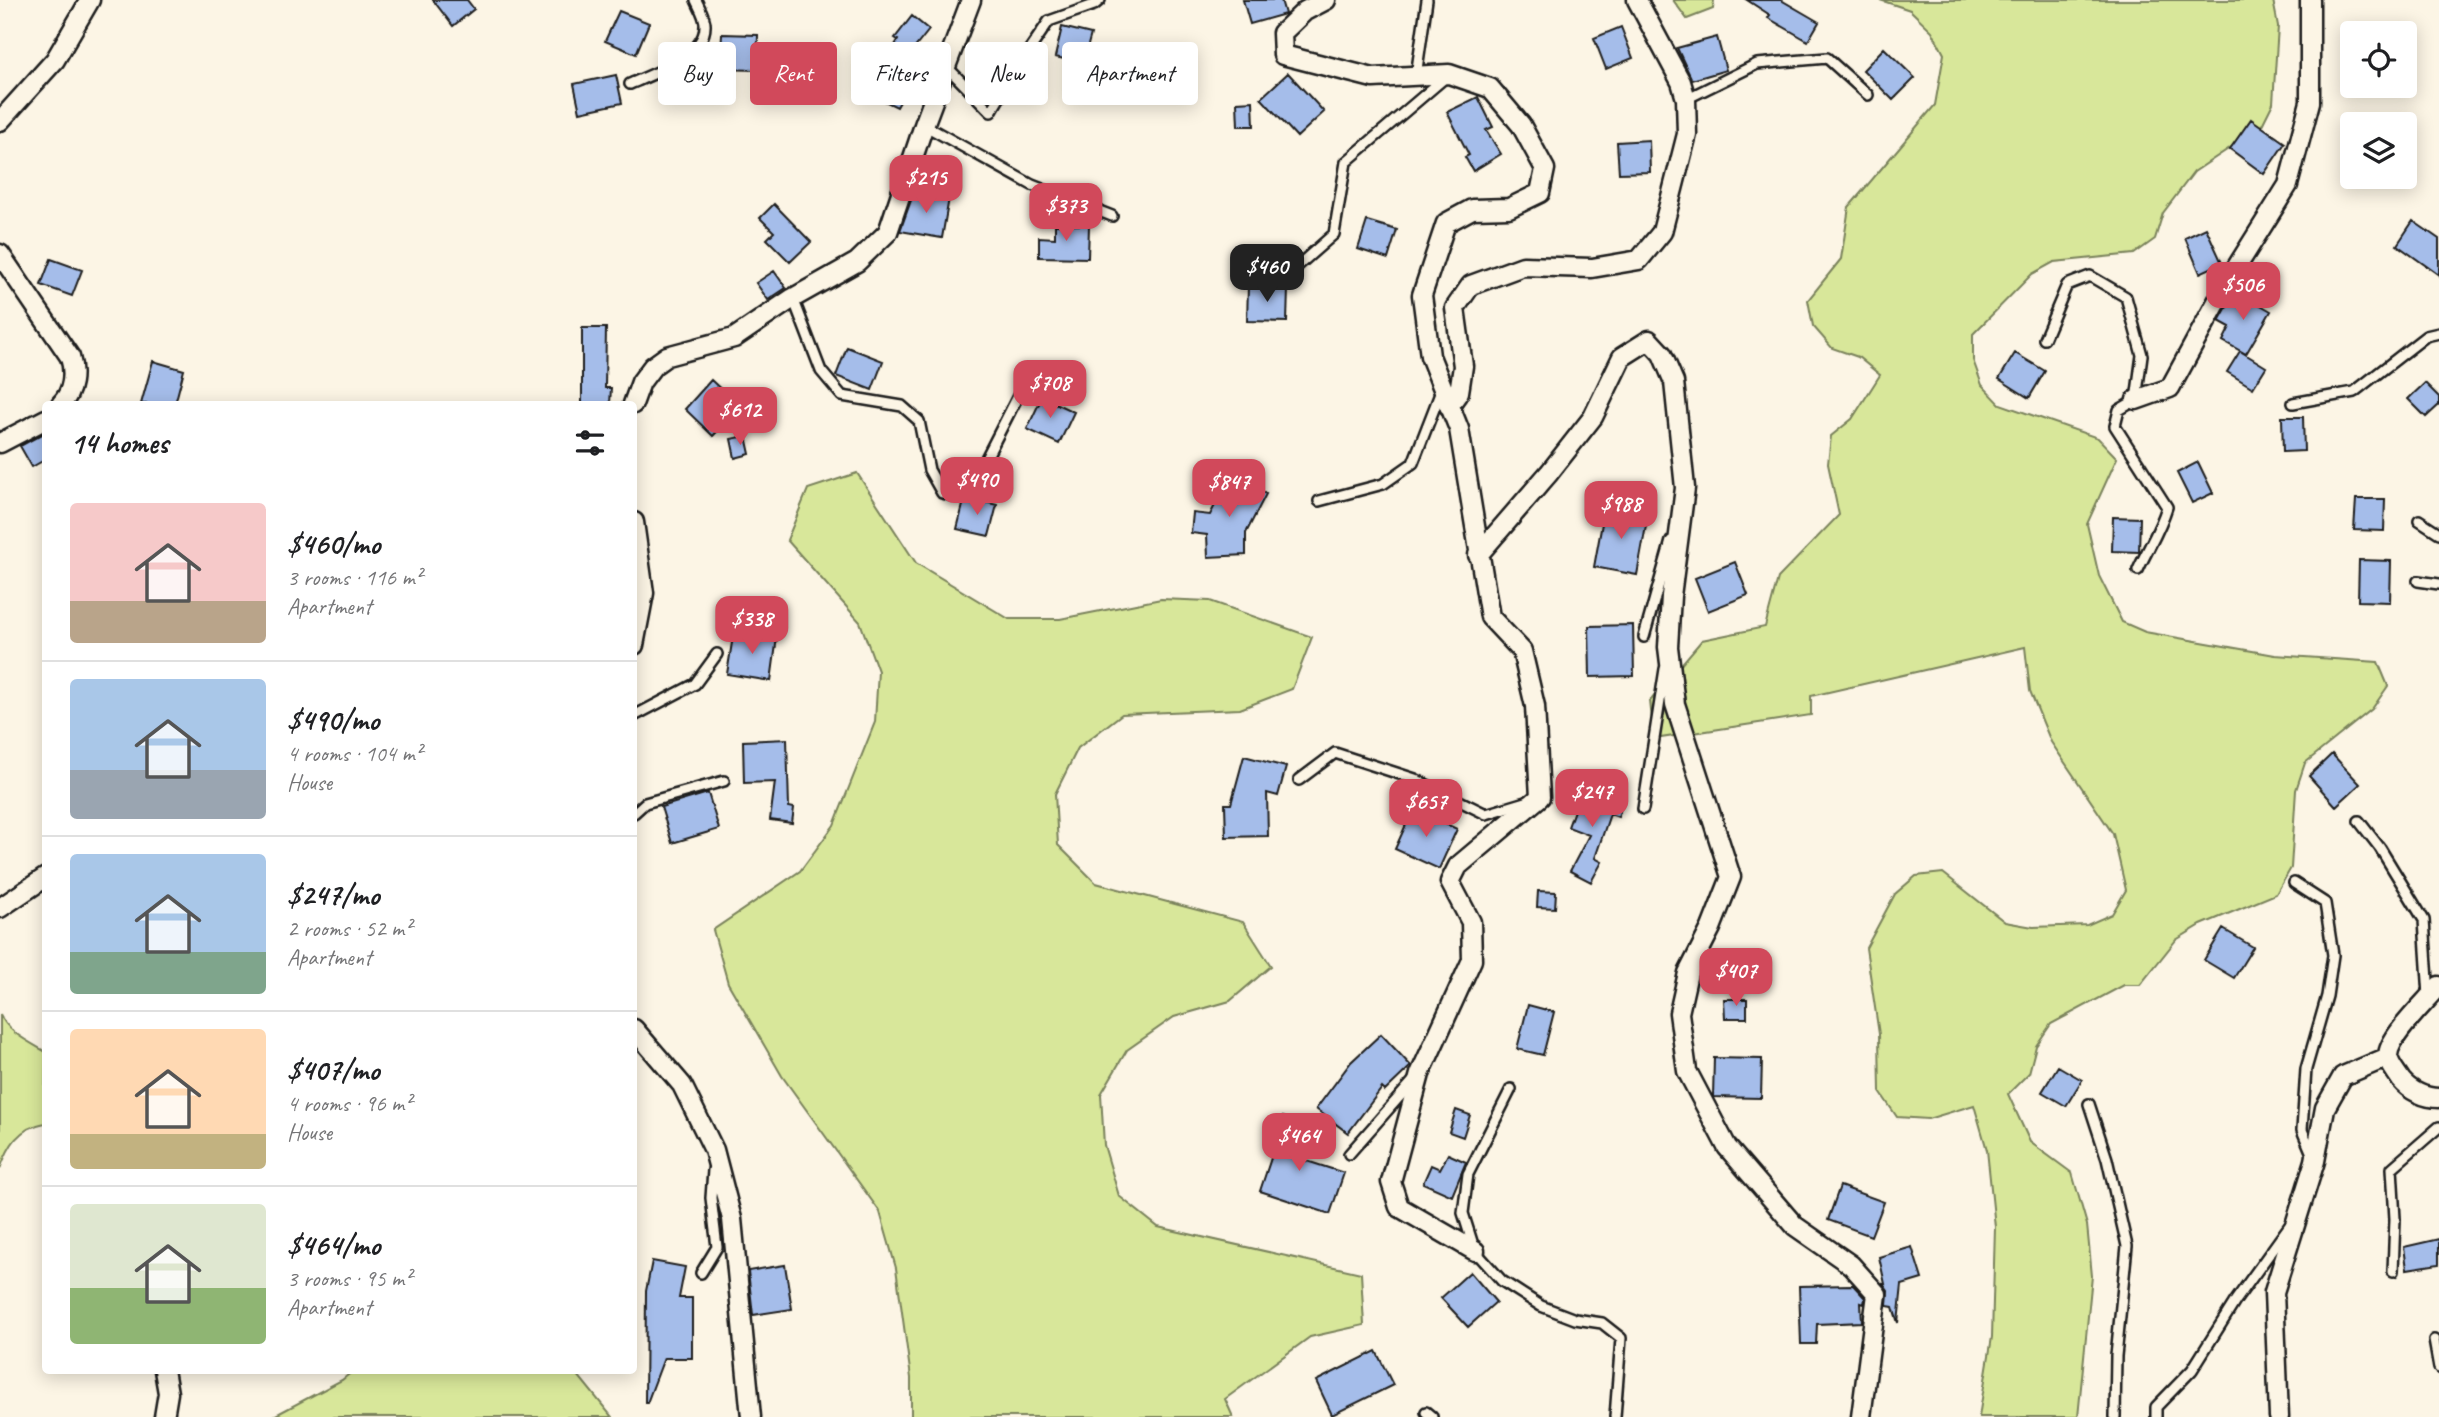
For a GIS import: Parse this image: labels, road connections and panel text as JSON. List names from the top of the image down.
{
  "page": {
    "chip": [
      "Buy",
      "Rent",
      "Filters",
      "New",
      "Apartment"
    ],
    "price": [
      "$215",
      "$373",
      "$460",
      "$506",
      "$708",
      "$612",
      "$490",
      "$847",
      "$988",
      "$338",
      "$247",
      "$657",
      "$407",
      "$464"
    ],
    "heading": "14 homes",
    "list": [
      {
        "name": "$460/mo",
        "note": "3 rooms · 116 m² · Apartment"
      },
      {
        "name": "$490/mo",
        "note": "4 rooms · 104 m² · House"
      },
      {
        "name": "$247/mo",
        "note": "2 rooms · 52 m² · Apartment"
      },
      {
        "name": "$407/mo",
        "note": "4 rooms · 96 m² · House"
      },
      {
        "name": "$464/mo",
        "note": "3 rooms · 95 m² · Apartment"
      }
    ]
  }
}
